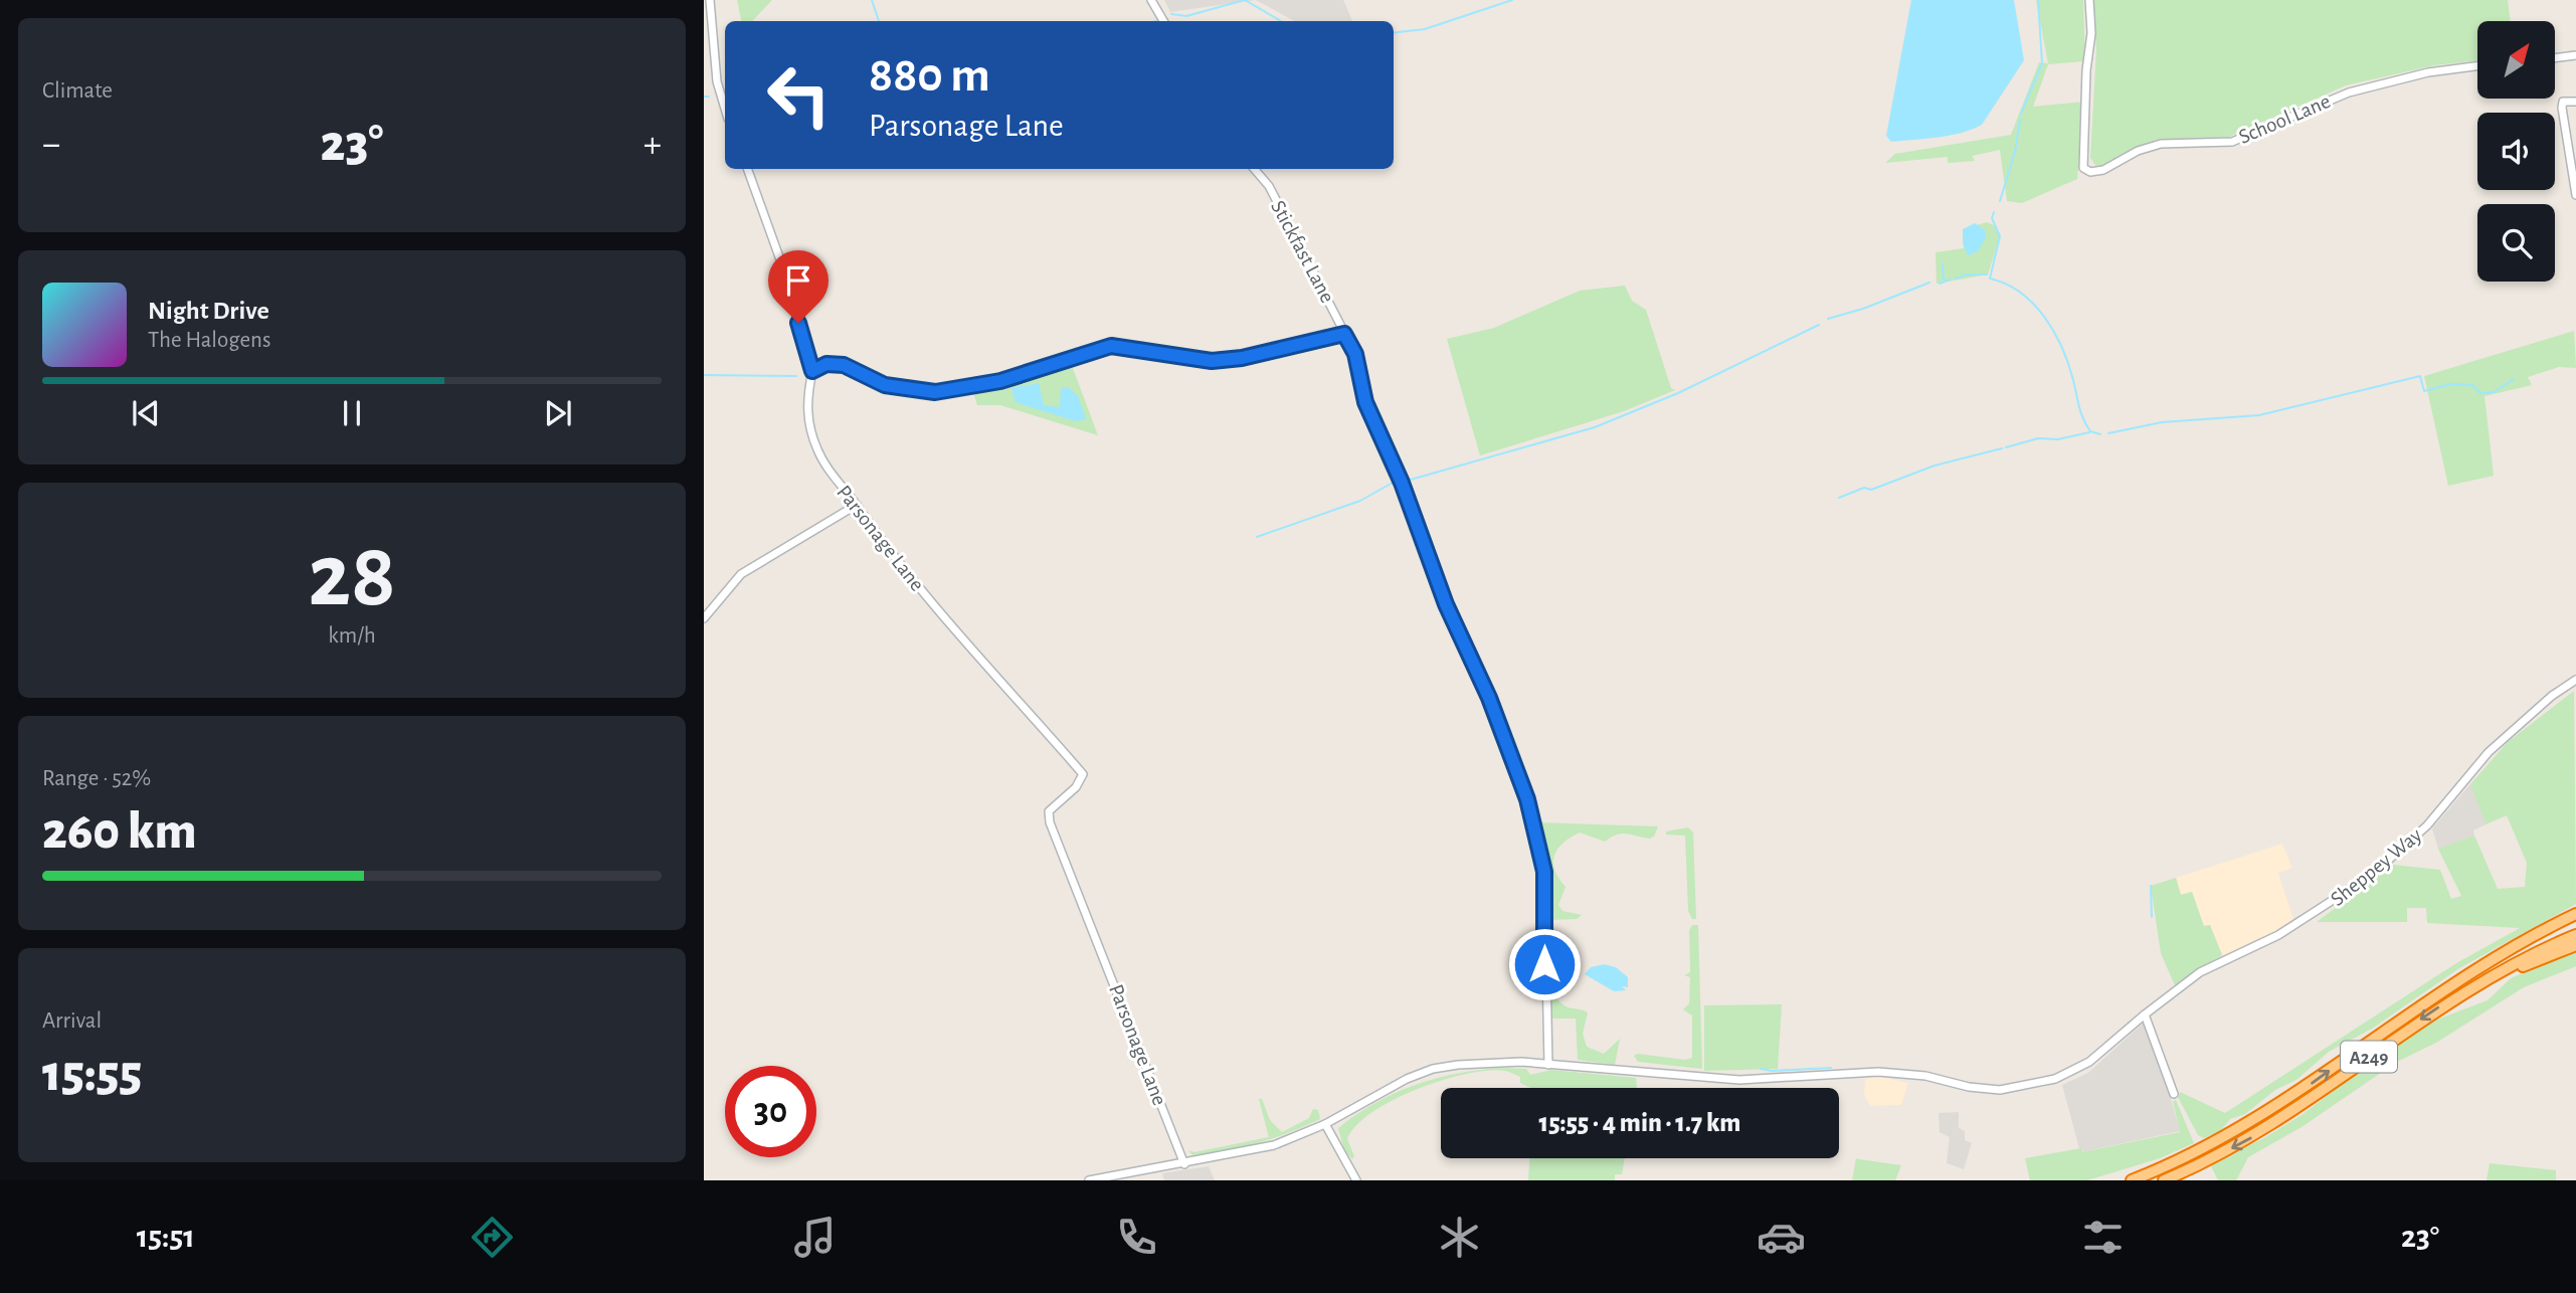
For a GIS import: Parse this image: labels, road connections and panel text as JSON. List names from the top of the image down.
{
  "streets": {
    "highway": ["A249"],
    "street": [
      "School Lane",
      "Stickfast Lane",
      "Parsonage Lane",
      "Sheppey Way"
    ]
  },
  "crossings": [
    ["Stickfast Lane", "Sheppey Way"],
    ["Parsonage Lane", "Sheppey Way"]
  ],
  "north": "top right",
  "page": {
    "tile": [
      "Climate",
      ["28", "km/h"],
      ["Range · 52%", "260 km"],
      ["Arrival", "15:55"]
    ],
    "turn": ["880 m", "Parsonage Lane"],
    "heat": ["−", "23°", "+"],
    "song": ["Night Drive", "The Halogens"],
    "limit": "30",
    "trip": "15:55 · 4 min · 1.7 km",
    "tabs": ["15:51", "23°"]
  }
}
